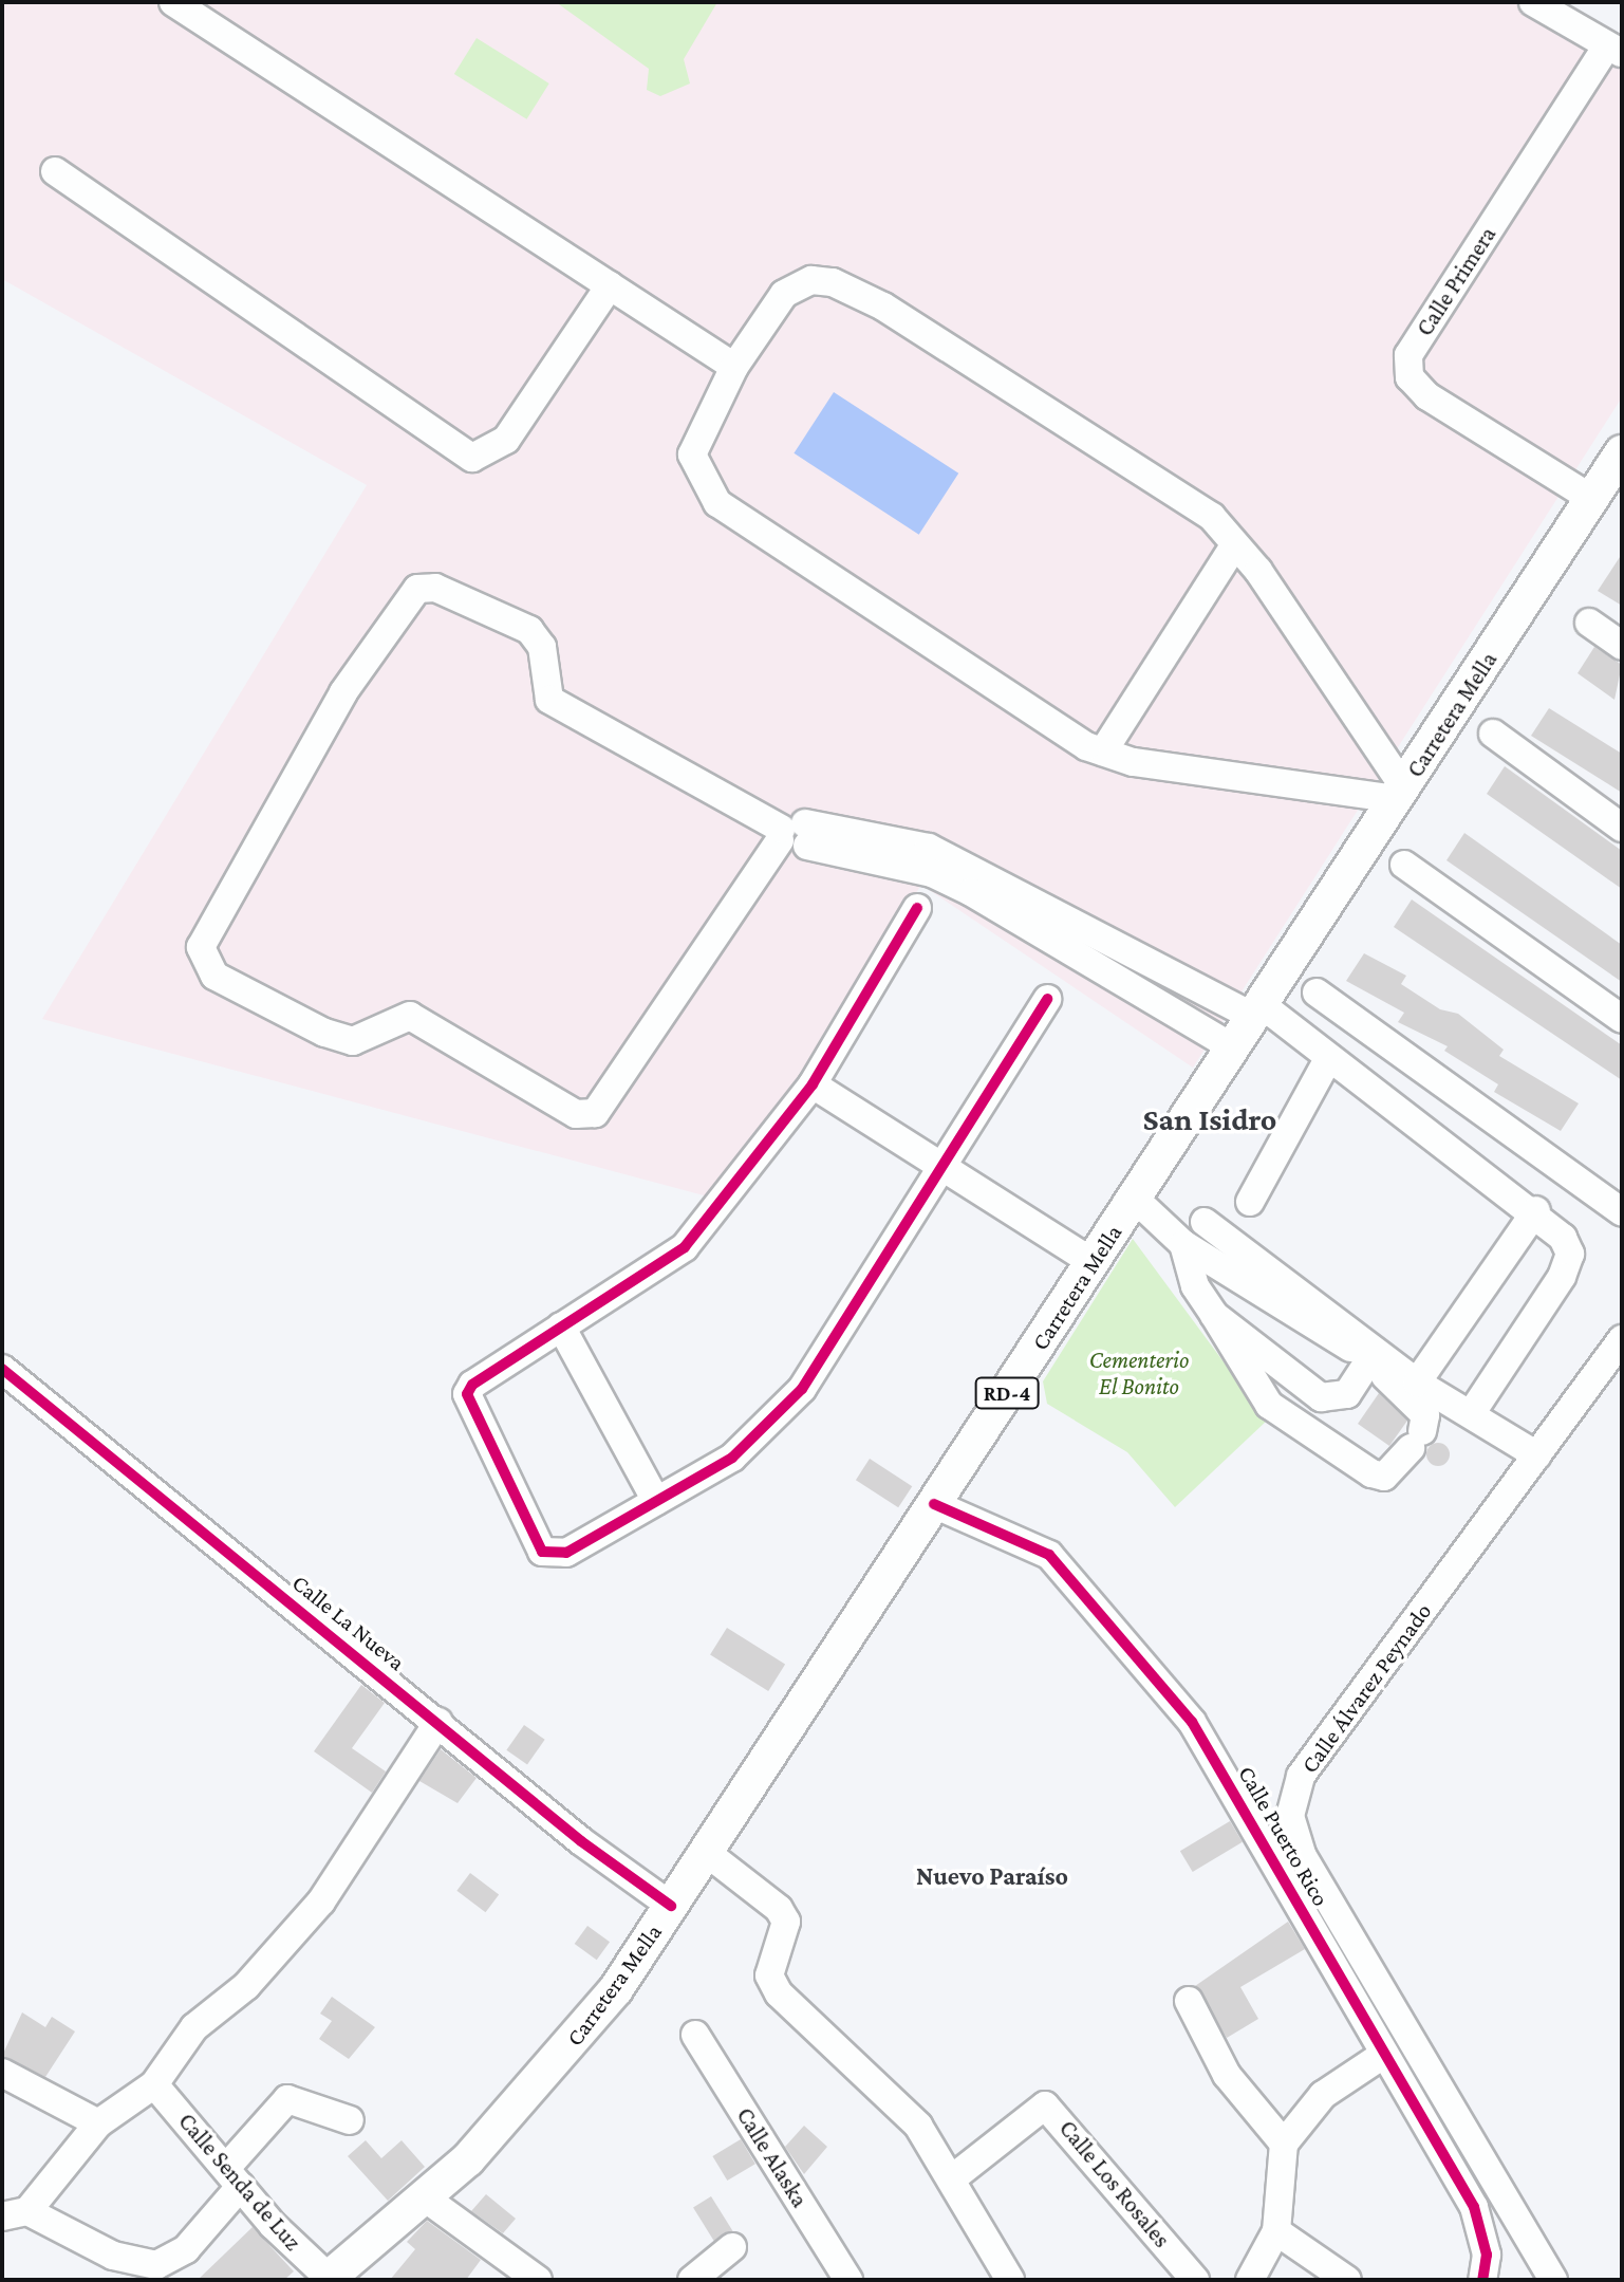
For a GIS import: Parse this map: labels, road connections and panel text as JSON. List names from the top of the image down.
{
  "streets": {
    "main road": ["Carretera Mella", "RD-4"],
    "street": [
      "Calle Primera",
      "Calle La Nueva",
      "Calle Álvarez Peynado",
      "Calle Puerto Rico",
      "Calle Alaska",
      "Calle Senda de Luz",
      "Calle Los Rosales"
    ]
  },
  "crossings": [
    ["Calle Primera", "Carretera Mella"],
    ["Carretera Mella", "Calle La Nueva"],
    ["Carretera Mella", "Calle Puerto Rico"],
    ["Carretera Mella", "Calle Senda de Luz"]
  ],
  "districts": ["San Isidro", "Nuevo Paraíso"],
  "parks": ["Cementerio El Bonito"]
}
